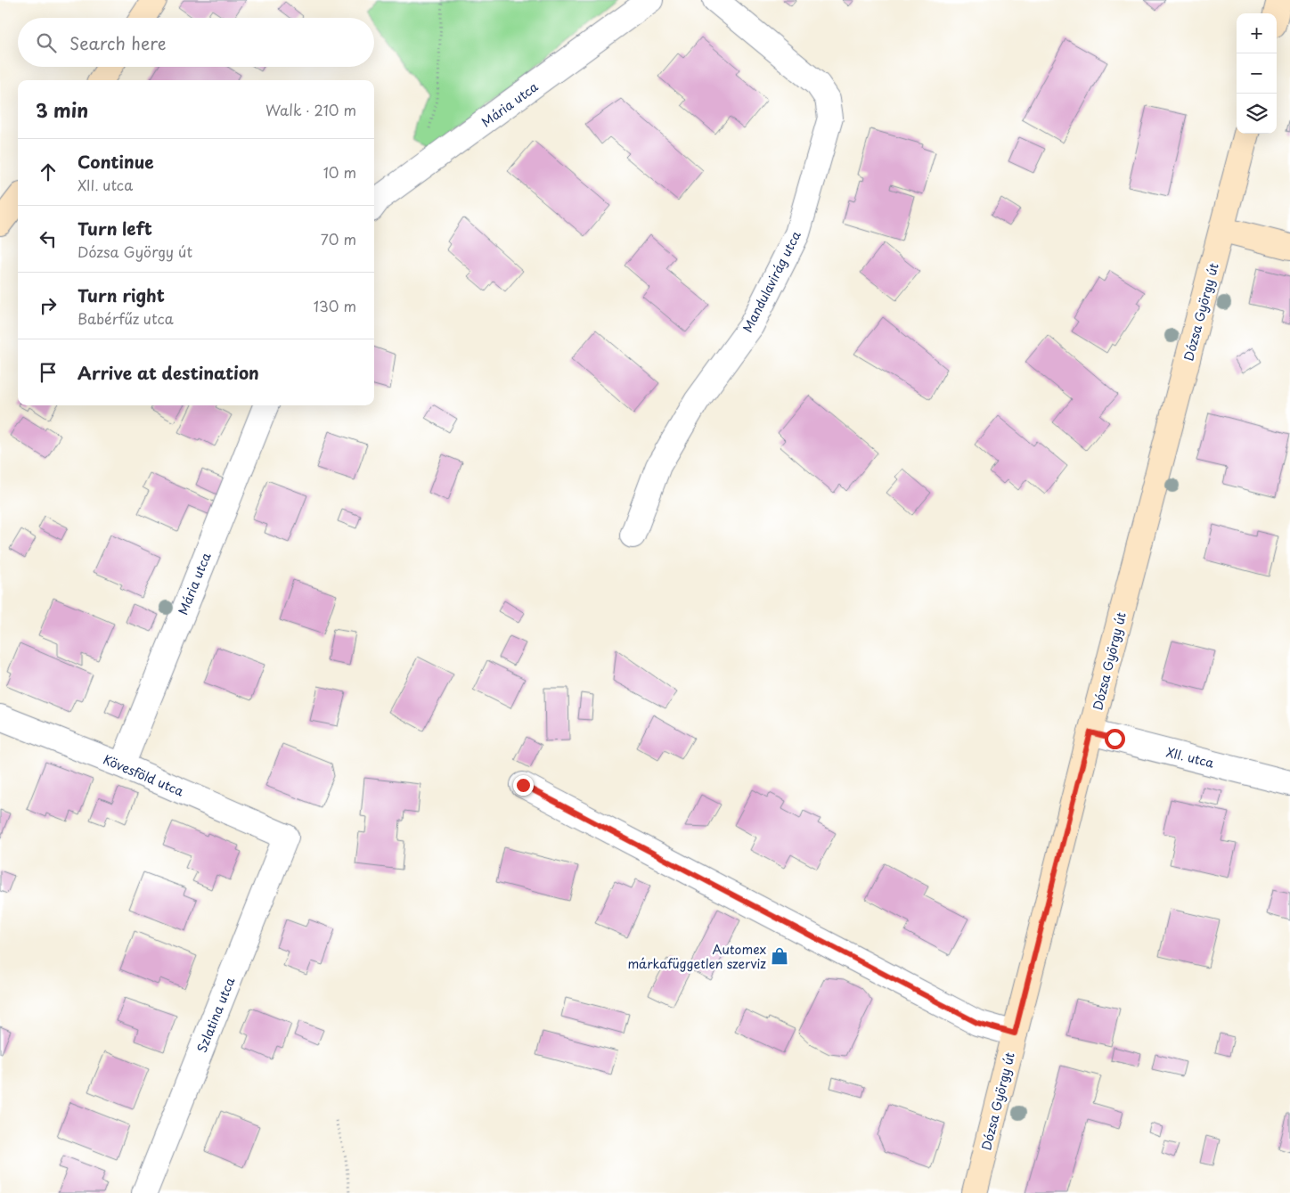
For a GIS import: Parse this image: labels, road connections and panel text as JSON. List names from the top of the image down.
{
  "streets": {
    "street": [
      "Mária utca",
      "Mandulavirág utca",
      "Dózsa György út",
      "XII. utca",
      "Kövesföld utca",
      "Szlatina utca"
    ]
  },
  "crossings": [
    ["Mária utca", "Kövesföld utca"],
    ["Dózsa György út", "XII. utca"],
    ["Kövesföld utca", "Szlatina utca"]
  ],
  "places": {
    "shop": ["Automex márkafüggetlen szerviz"]
  },
  "page": {
    "map_buttons": ["+", "−"],
    "search": "Search here",
    "heading": ["3 min", "Walk · 210 m"],
    "list": [
      ["Continue", "XII. utca", "10 m"],
      ["Turn left", "Dózsa György út", "70 m"],
      ["Turn right", "Babérfűz utca", "130 m"],
      "Arrive at destination"
    ]
  }
}
